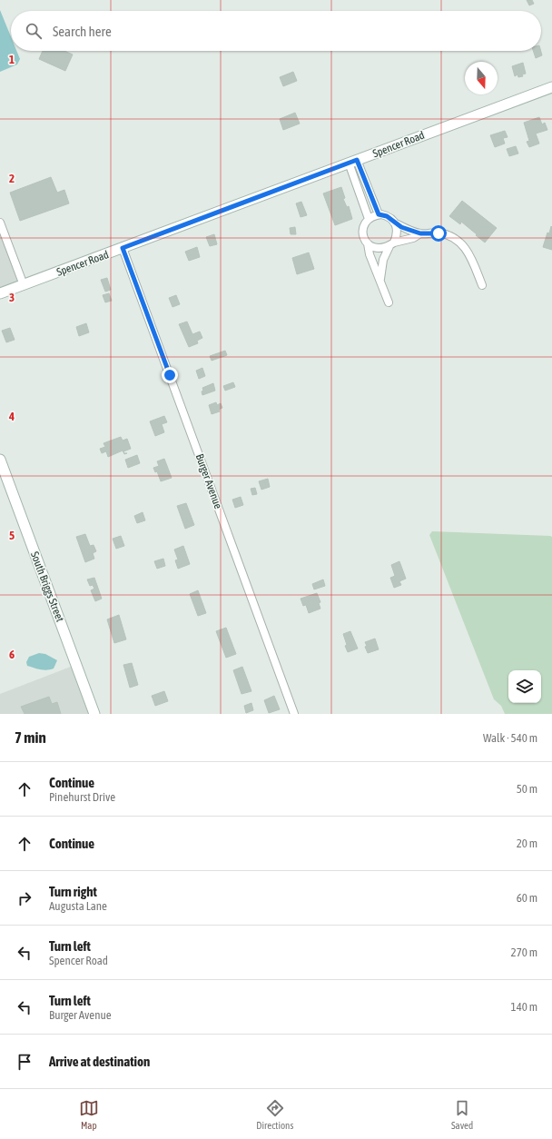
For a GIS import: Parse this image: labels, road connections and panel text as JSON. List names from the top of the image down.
{
  "streets": {
    "street": ["Spencer Road", "Burger Avenue", "South Briggs Street"]
  },
  "crossings": [
    ["Spencer Road", "Burger Avenue"]
  ],
  "north": "bottom",
  "page": {
    "search": "Search here",
    "heading": ["7 min", "Walk · 540 m"],
    "list": [
      ["Continue", "Pinehurst Drive", "50 m"],
      ["Continue", "20 m"],
      ["Turn right", "Augusta Lane", "60 m"],
      ["Turn left", "Spencer Road", "270 m"],
      ["Turn left", "Burger Avenue", "140 m"],
      "Arrive at destination"
    ],
    "nav": ["Map", "Directions", "Saved"]
  },
  "grid": {
    "rows": [
      "1",
      "2",
      "3",
      "4",
      "5",
      "6"
    ]
  }
}
